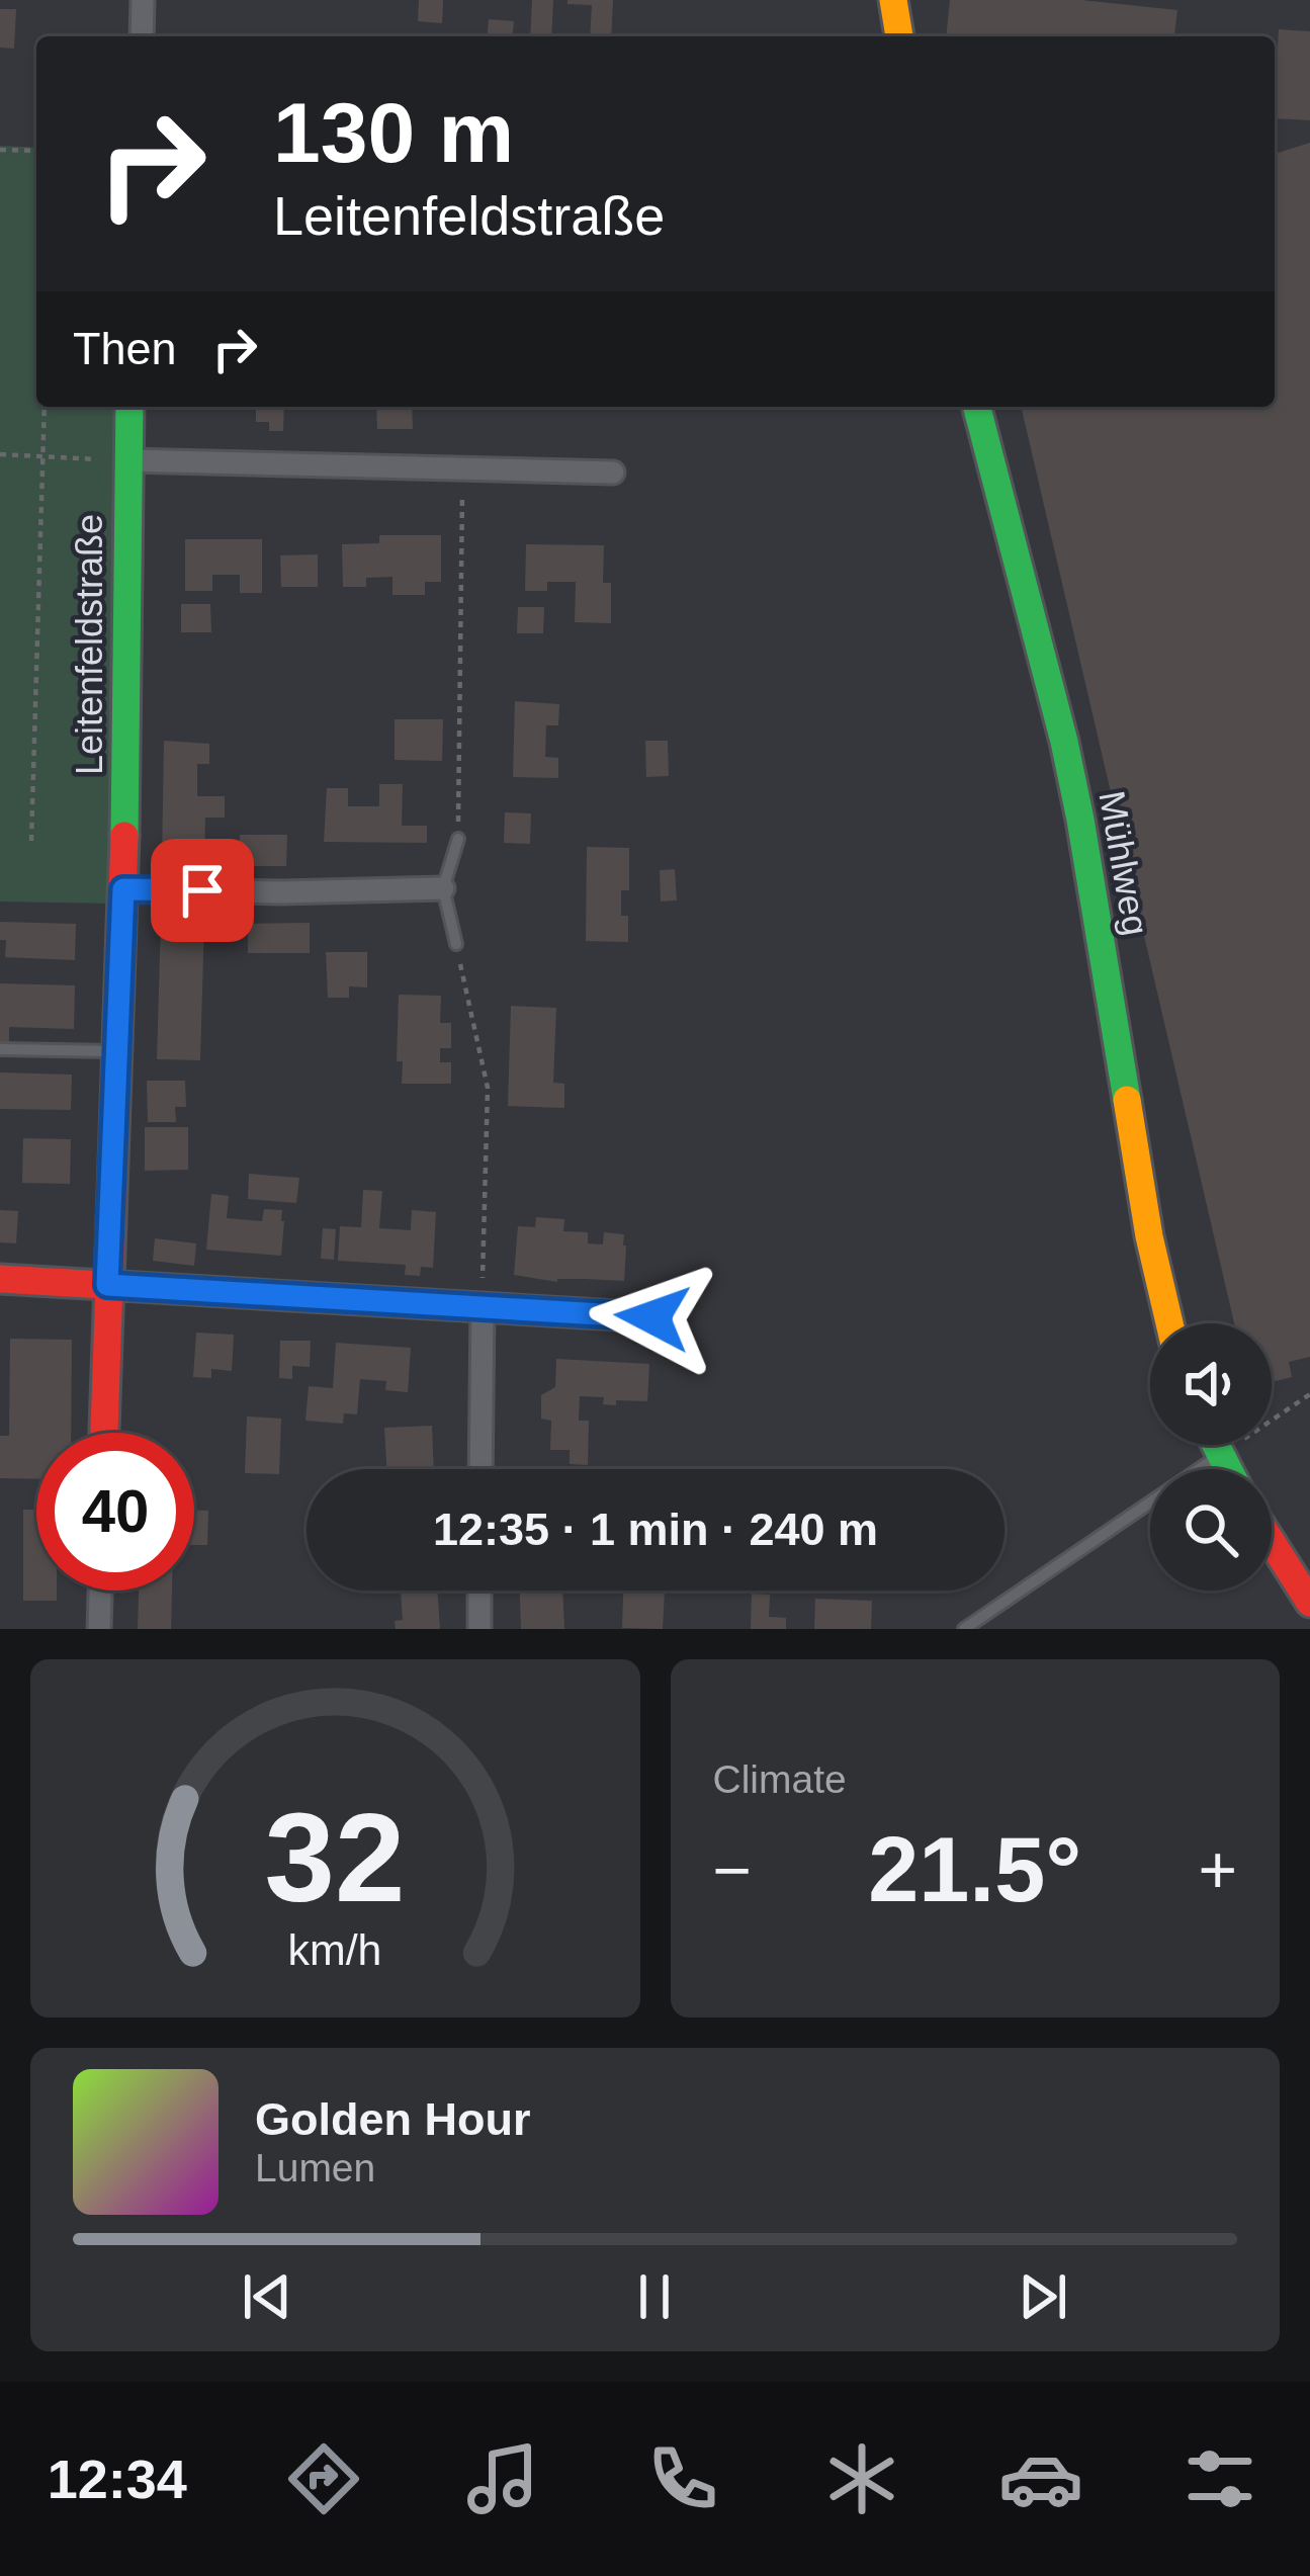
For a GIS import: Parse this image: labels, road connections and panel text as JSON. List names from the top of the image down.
{
  "streets": {
    "street": ["Leitenfeldstraße", "Mühlweg"]
  },
  "page": {
    "turn": ["130 m", "Leitenfeldstraße"],
    "then": "Then",
    "limit": "40",
    "trip": "12:35 · 1 min · 240 m",
    "tile": "Climate",
    "heat": ["−", "21.5°", "+"],
    "song": ["Golden Hour", "Lumen"],
    "tabs": "12:34",
    "gauge": ["32", "km/h"]
  }
}
